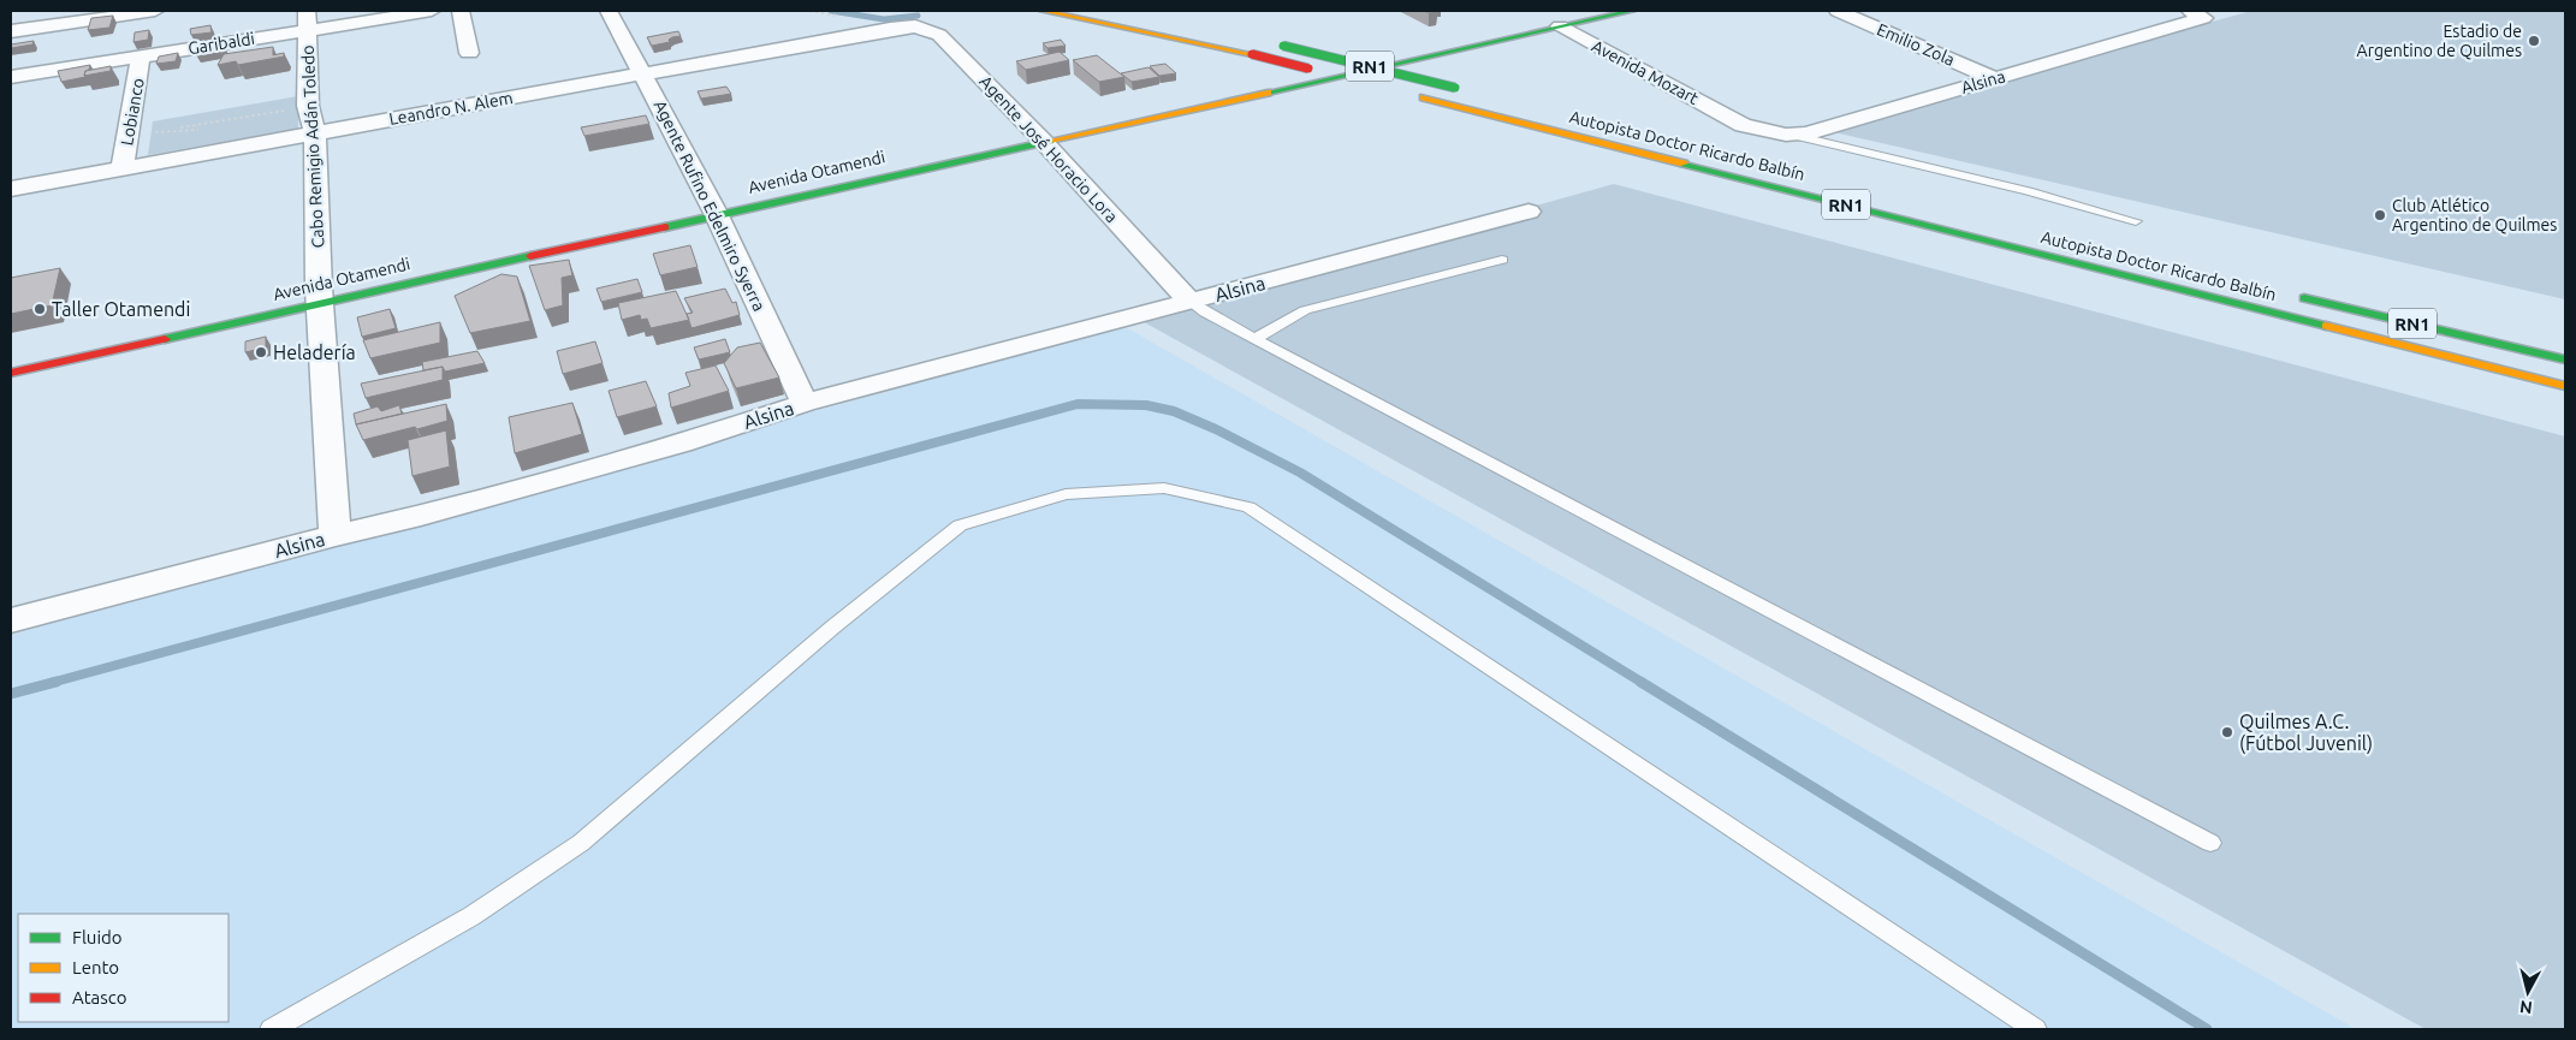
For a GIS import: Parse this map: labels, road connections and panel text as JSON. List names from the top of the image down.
{
  "streets": {
    "main road": ["RN1", "Autopista Doctor Ricardo Balbín", "Avenida Otamendi"],
    "street": [
      "Garibaldi",
      "Emilio Zola",
      "Avenida Mozart",
      "Alsina",
      "Leandro N. Alem",
      "Lobianco",
      "Cabo Remigio Adán Toledo",
      "Agente José Horacio Lora",
      "Agente Rufino Edelmiro Syerra"
    ]
  },
  "crossings": [
    ["Garibaldi", "Lobianco"],
    ["Garibaldi", "Cabo Remigio Adán Toledo"],
    ["Emilio Zola", "Alsina"],
    ["Avenida Mozart", "Alsina"],
    ["Avenida Mozart", "Avenida Otamendi"],
    ["Alsina", "Cabo Remigio Adán Toledo"],
    ["Alsina", "Agente José Horacio Lora"],
    ["Alsina", "Agente Rufino Edelmiro Syerra"],
    ["Leandro N. Alem", "Lobianco"],
    ["Leandro N. Alem", "Cabo Remigio Adán Toledo"],
    ["Leandro N. Alem", "Agente José Horacio Lora"],
    ["Leandro N. Alem", "Agente Rufino Edelmiro Syerra"],
    ["Cabo Remigio Adán Toledo", "Avenida Otamendi"],
    ["Agente José Horacio Lora", "Avenida Otamendi"],
    ["Avenida Otamendi", "Agente Rufino Edelmiro Syerra"]
  ],
  "places": [
    "Estadio de Argentino de Quilmes",
    "Club Atlético Argentino de Quilmes",
    "Taller Otamendi",
    "Heladería",
    "Quilmes A.C. (Fútbol Juvenil)"
  ],
  "legend": ["Fluido", "Lento", "Atasco"],
  "north": "bottom"
}
